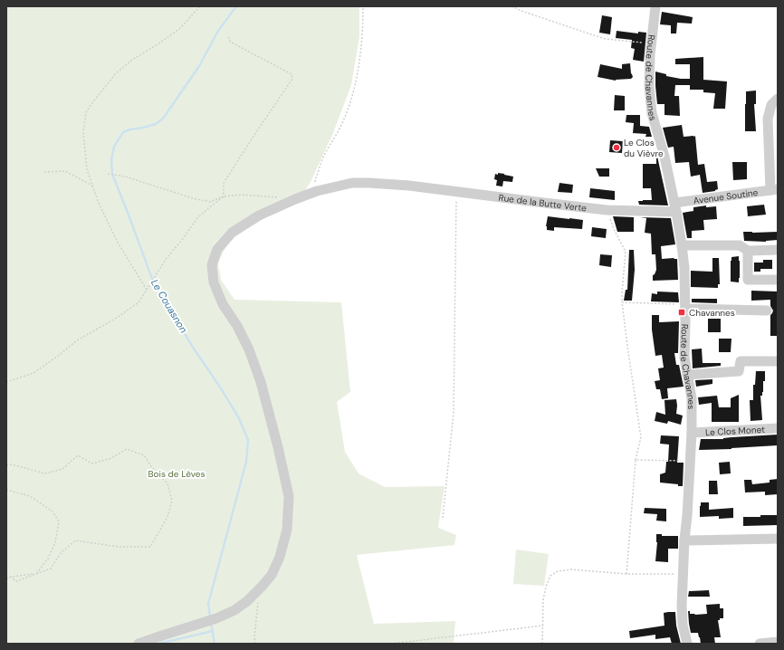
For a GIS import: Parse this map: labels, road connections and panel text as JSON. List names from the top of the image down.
{
  "streets": {
    "street": [
      "Route de Chavannes",
      "Avenue Soutine",
      "Rue de la Butte Verte",
      "Le Clos Monet"
    ]
  },
  "crossings": [
    ["Route de Chavannes", "Avenue Soutine"],
    ["Route de Chavannes", "Rue de la Butte Verte"],
    ["Route de Chavannes", "Le Clos Monet"],
    ["Avenue Soutine", "Rue de la Butte Verte"]
  ],
  "water": ["Le Couasnon"],
  "parks": ["Bois de Lèves"],
  "places": {
    "other": ["Le Clos du Vièvre"],
    "transit": ["Chavannes"]
  }
}
